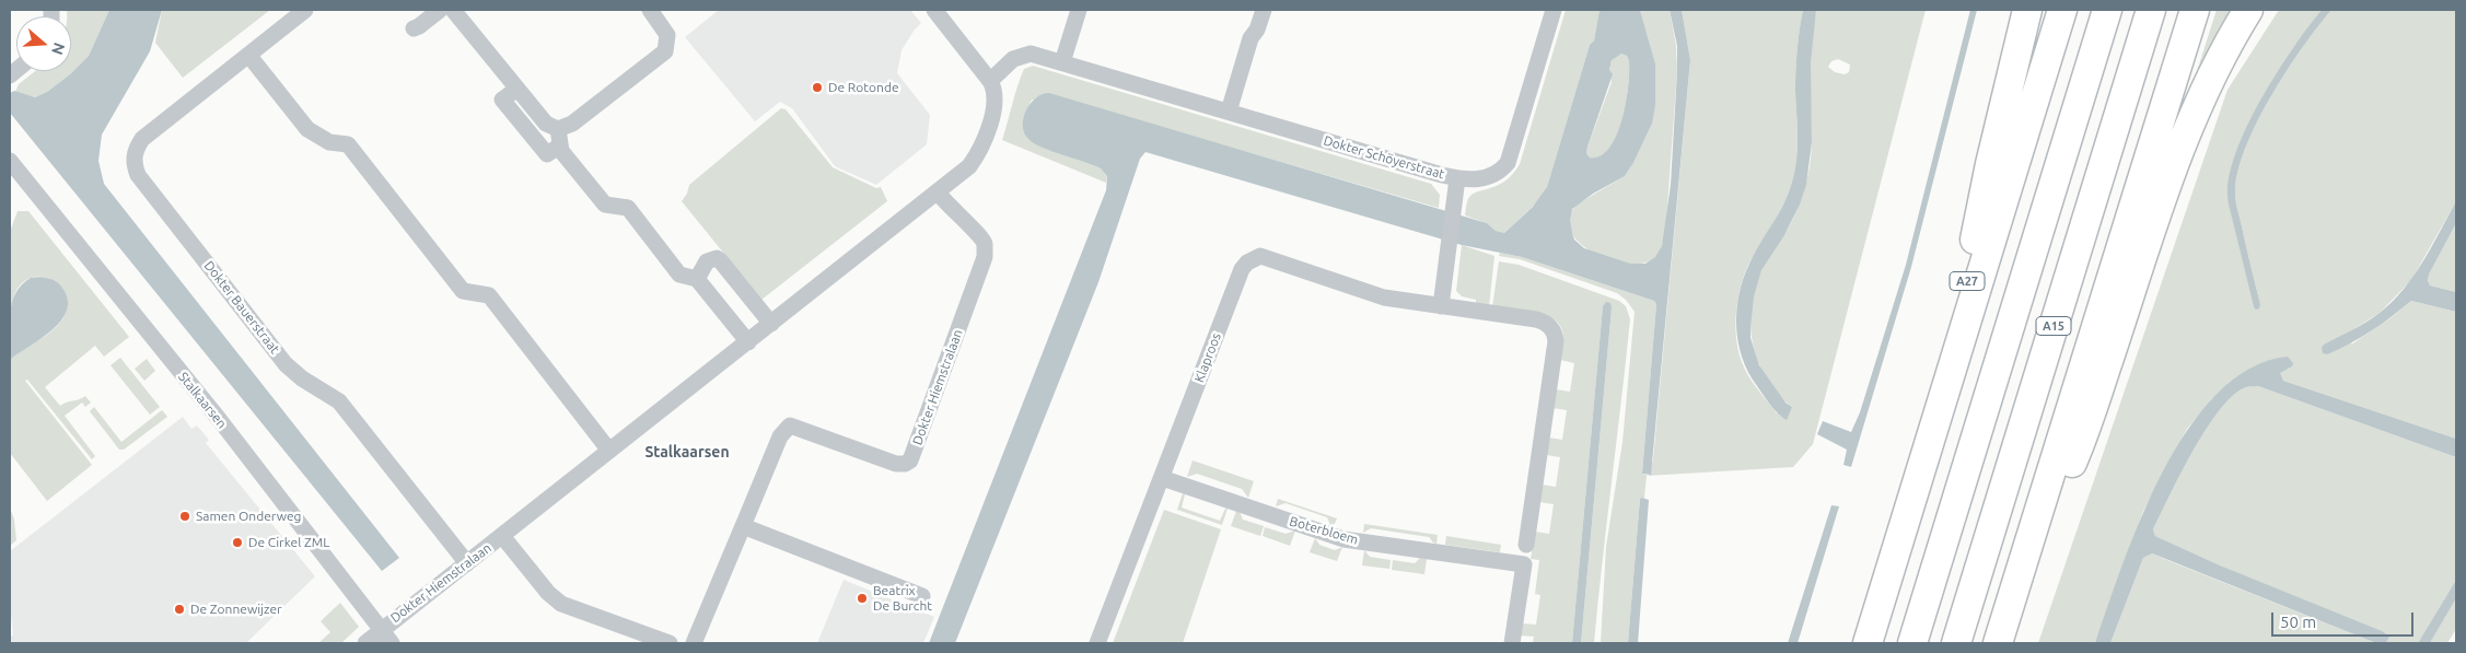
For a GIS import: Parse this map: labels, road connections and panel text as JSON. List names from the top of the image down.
{
  "streets": {
    "highway": ["A27", "A15"],
    "street": [
      "Dokter Schöyerstraat",
      "Dokter Bauerstraat",
      "Klaproos",
      "Dokter Hiemstralaan",
      "Stalkaarsen",
      "Boterbloem"
    ]
  },
  "crossings": [
    ["Dokter Schöyerstraat", "Dokter Hiemstralaan"],
    ["Dokter Bauerstraat", "Dokter Hiemstralaan"],
    ["Klaproos", "Boterbloem"],
    ["Dokter Hiemstralaan", "Stalkaarsen"]
  ],
  "districts": ["Stalkaarsen"],
  "places": [
    "De Rotonde",
    "Samen Onderweg",
    "De Cirkel ZML",
    "Beatrix De Burcht",
    "De Zonnewijzer"
  ],
  "scale_bar": "50 m",
  "north": "right"
}
